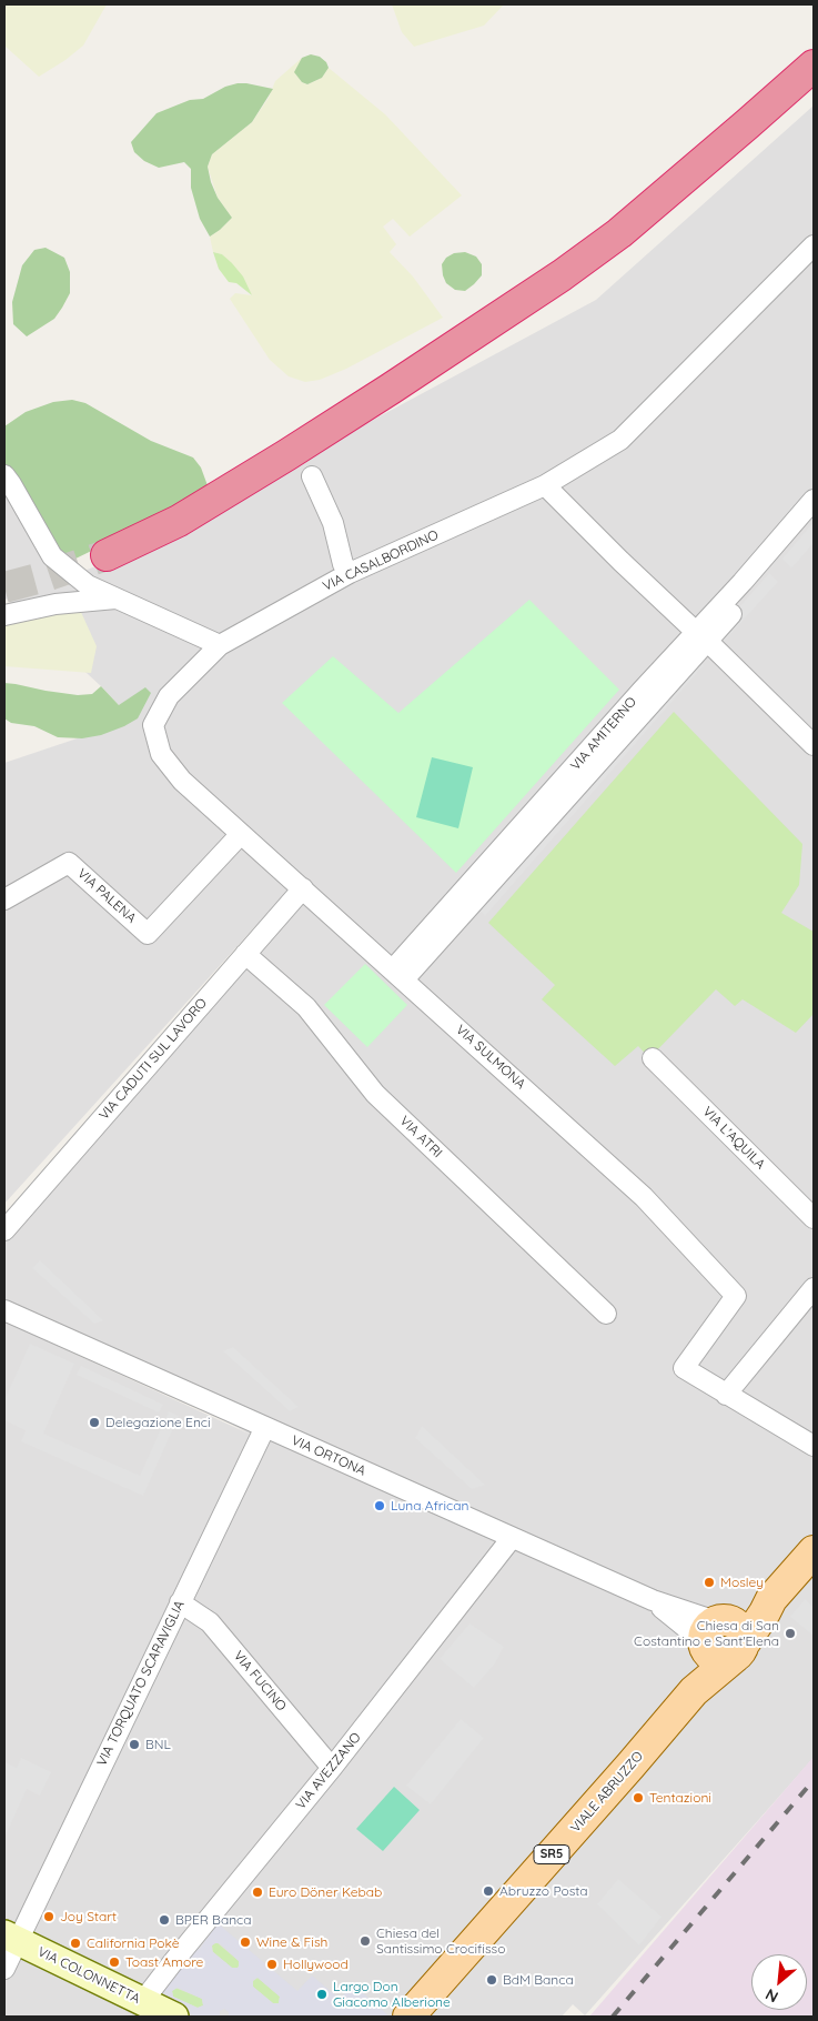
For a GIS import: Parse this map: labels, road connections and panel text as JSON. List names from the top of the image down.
{
  "streets": {
    "main road": ["VIALE ABRUZZO", "SR5", "VIA COLONNETTA"],
    "street": [
      "VIA CASALBORDINO",
      "VIA AMITERNO",
      "VIA PALENA",
      "VIA SULMONA",
      "VIA CADUTI SUL LAVORO",
      "VIA ATRI",
      "VIA L'AQUILA",
      "VIA ORTONA",
      "VIA FUCINO",
      "VIA TORQUATO SCARAVIGLIA",
      "VIA AVEZZANO"
    ]
  },
  "crossings": [
    ["VIA CASALBORDINO", "VIA SULMONA"],
    ["VIA AMITERNO", "VIA SULMONA"],
    ["VIA PALENA", "VIA SULMONA"],
    ["VIA SULMONA", "VIA CADUTI SUL LAVORO"],
    ["VIA CADUTI SUL LAVORO", "VIA ATRI"],
    ["VIA ORTONA", "VIA TORQUATO SCARAVIGLIA"],
    ["VIA ORTONA", "VIA AVEZZANO"],
    ["VIA ORTONA", "VIALE ABRUZZO"],
    ["VIA FUCINO", "VIA TORQUATO SCARAVIGLIA"],
    ["VIA FUCINO", "VIA AVEZZANO"],
    ["VIA TORQUATO SCARAVIGLIA", "VIA COLONNETTA"],
    ["VIA AVEZZANO", "VIA COLONNETTA"]
  ],
  "places": [
    "Delegazione Enci",
    "Luna African",
    "Mosley",
    "Chiesa di San Costantino e Sant'Elena",
    "BNL",
    "Tentazioni",
    "Abruzzo Posta",
    "Euro Döner Kebab",
    "Joy Start",
    "BPER Banca",
    "Chiesa del Santissimo Crocifisso",
    "Wine & Fish",
    "California Pokè",
    "Toast Amore",
    "Hollywood",
    "BdM Banca",
    "Largo Don Giacomo Alberione"
  ],
  "north": "bottom left"
}
